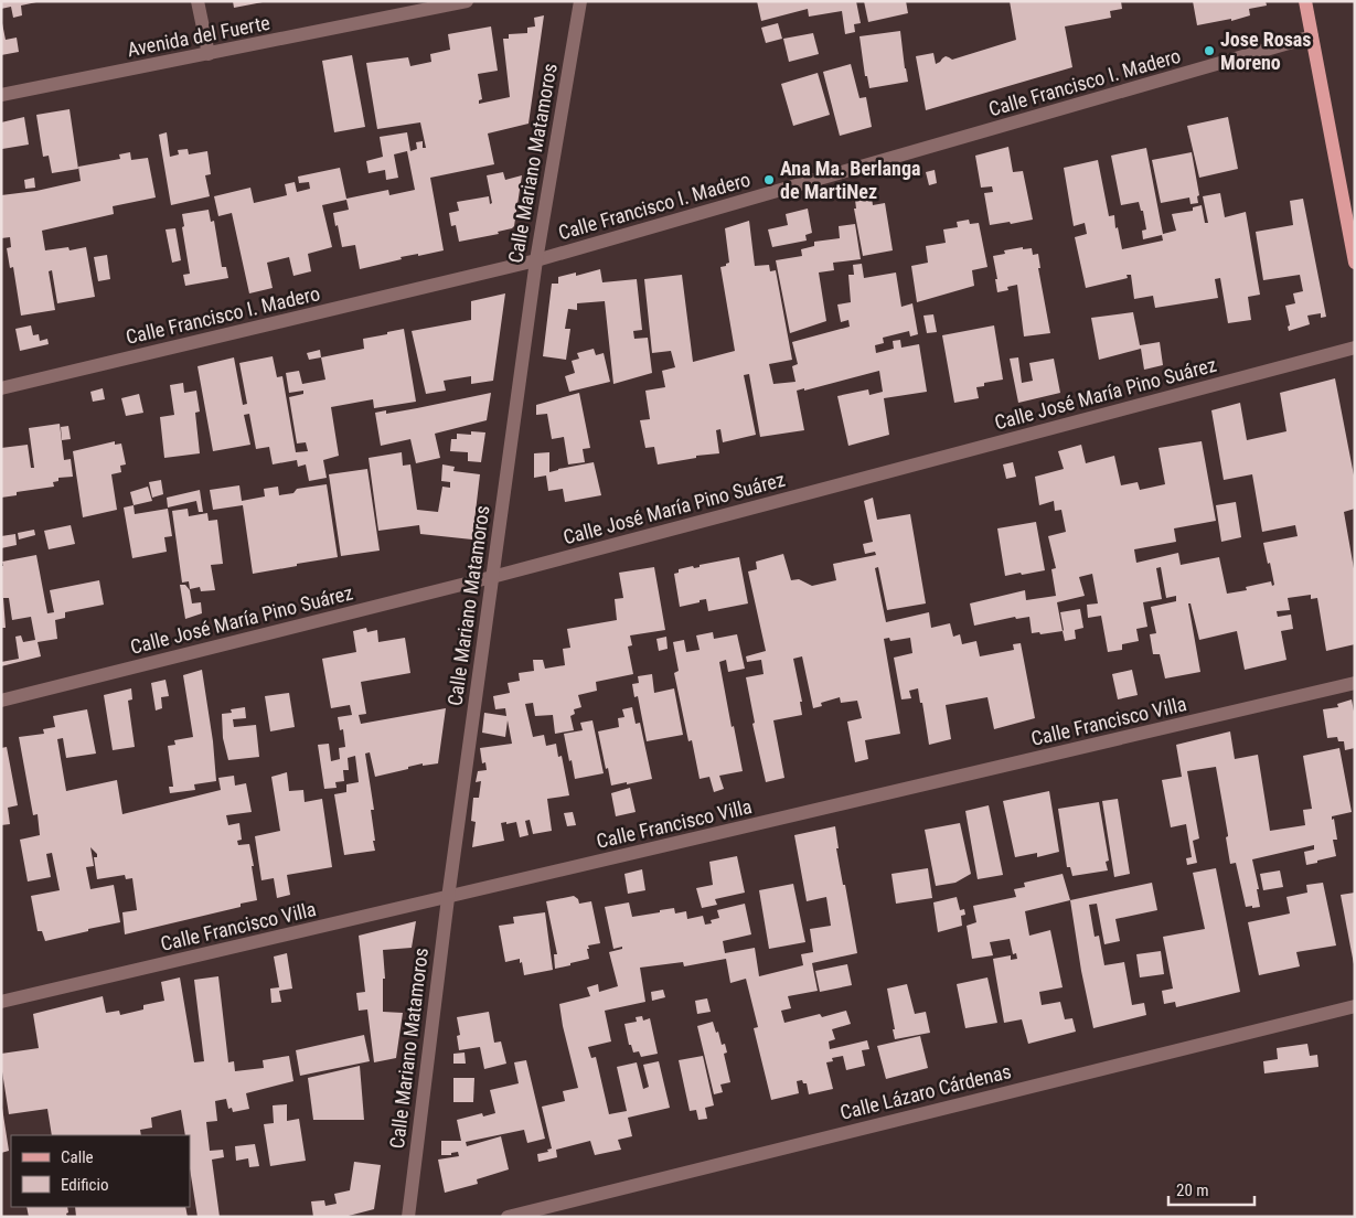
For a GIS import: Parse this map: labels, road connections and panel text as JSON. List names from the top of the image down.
{
  "streets": {
    "street": [
      "Avenida del Fuerte",
      "Calle Francisco I. Madero",
      "Calle Mariano Matamoros",
      "Calle José María Pino Suárez",
      "Calle Francisco Villa",
      "Calle Lázaro Cárdenas"
    ]
  },
  "crossings": [
    ["Calle Francisco I. Madero", "Calle Mariano Matamoros"],
    ["Calle Mariano Matamoros", "Calle José María Pino Suárez"],
    ["Calle Mariano Matamoros", "Calle Francisco Villa"]
  ],
  "places": ["Jose Rosas Moreno", "Ana Ma. Berlanga de MartiNez"],
  "legend": ["Calle", "Edificio"],
  "scale_bar": "20 m"
}
